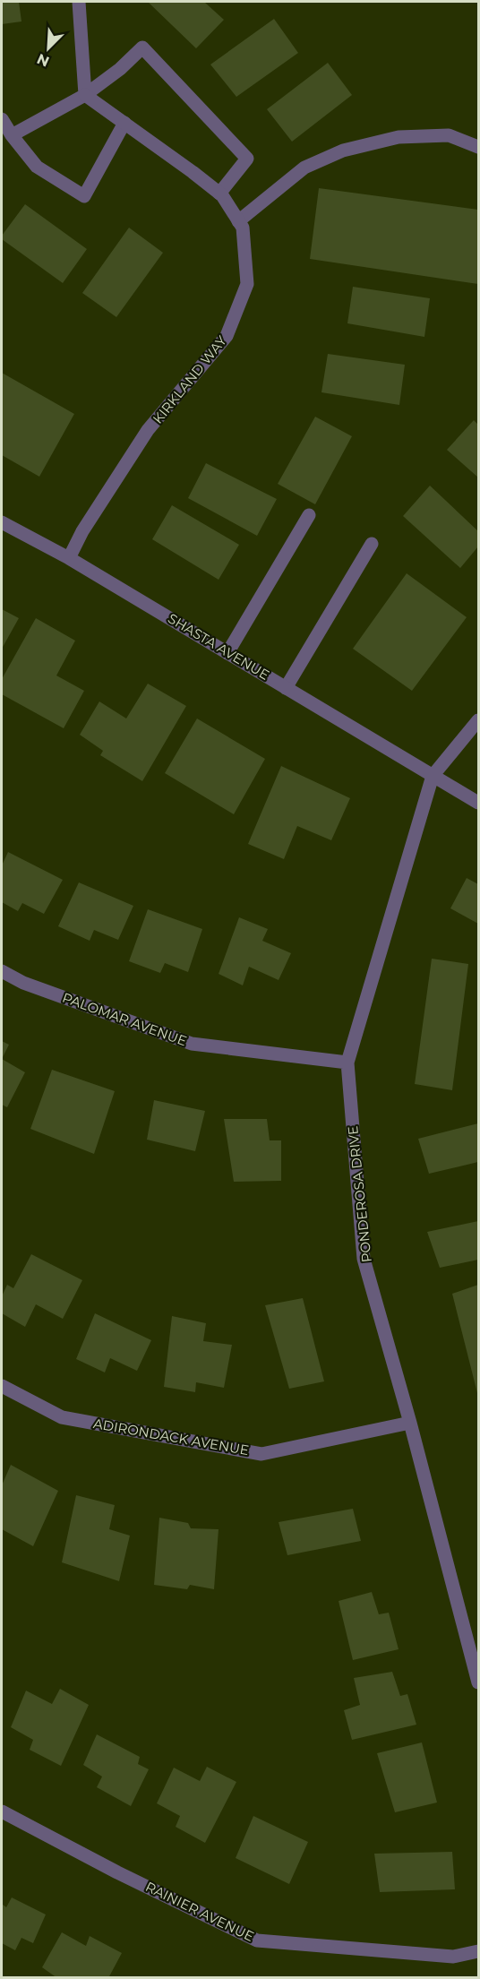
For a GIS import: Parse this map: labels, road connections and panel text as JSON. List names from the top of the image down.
{
  "streets": {
    "street": [
      "KIRKLAND WAY",
      "SHASTA AVENUE",
      "PALOMAR AVENUE",
      "PONDEROSA DRIVE",
      "ADIRONDACK AVENUE",
      "RAINIER AVENUE"
    ]
  },
  "crossings": [
    ["KIRKLAND WAY", "SHASTA AVENUE"],
    ["SHASTA AVENUE", "PONDEROSA DRIVE"],
    ["PALOMAR AVENUE", "PONDEROSA DRIVE"],
    ["PONDEROSA DRIVE", "ADIRONDACK AVENUE"]
  ],
  "north": "bottom left"
}
